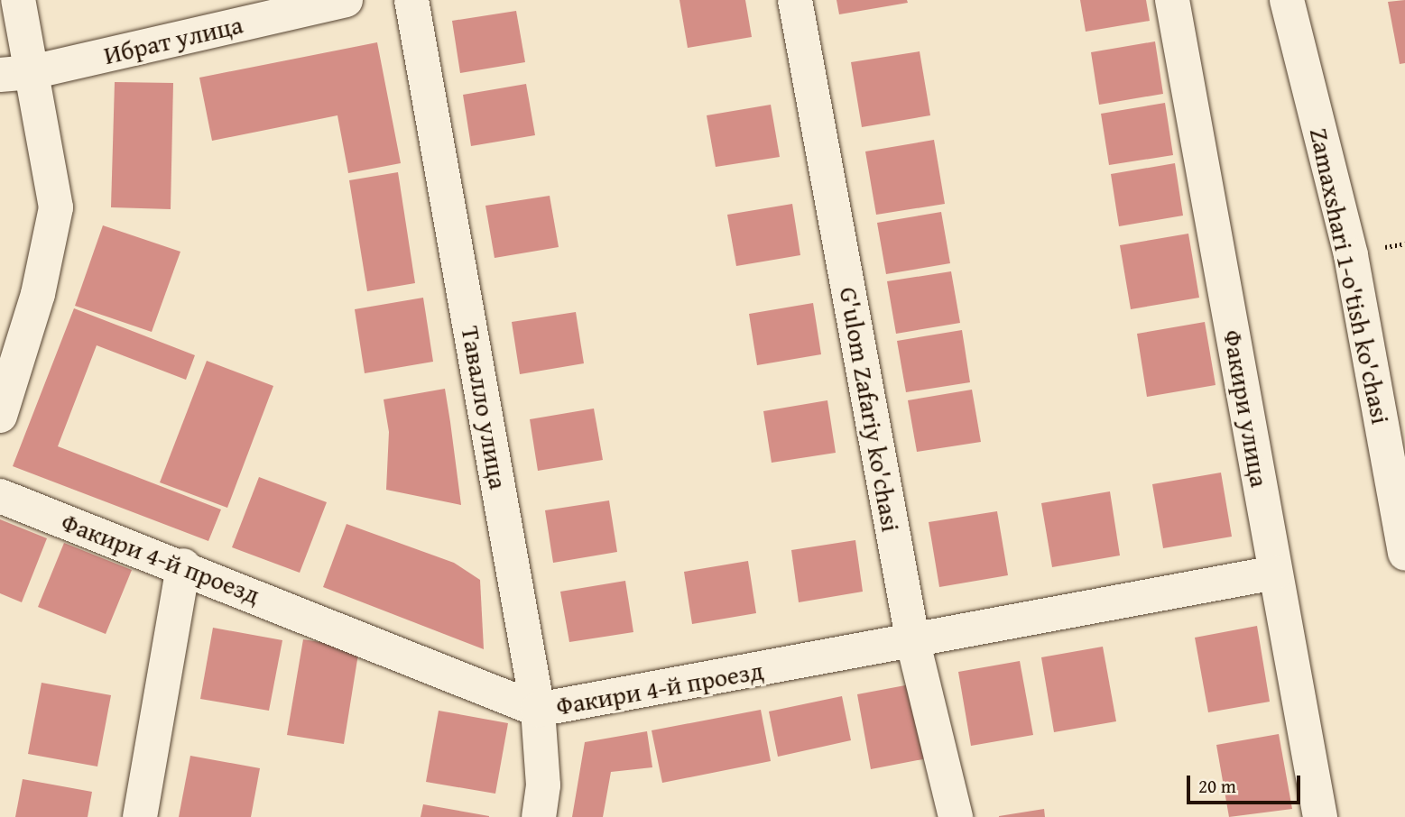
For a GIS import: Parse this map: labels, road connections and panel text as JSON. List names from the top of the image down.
{
  "streets": {
    "street": [
      "Ибрат улица",
      "Zamaxshari 1-o'tish ko'chasi",
      "Тавалло улица",
      "Факири улица",
      "G'ulom Zafariy ko'chasi",
      "Факири 4-й проезд"
    ]
  },
  "crossings": [
    ["Тавалло улица", "Факири 4-й проезд"],
    ["Факири улица", "Факири 4-й проезд"],
    ["G'ulom Zafariy ko'chasi", "Факири 4-й проезд"]
  ],
  "scale_bar": "20 m"
}
